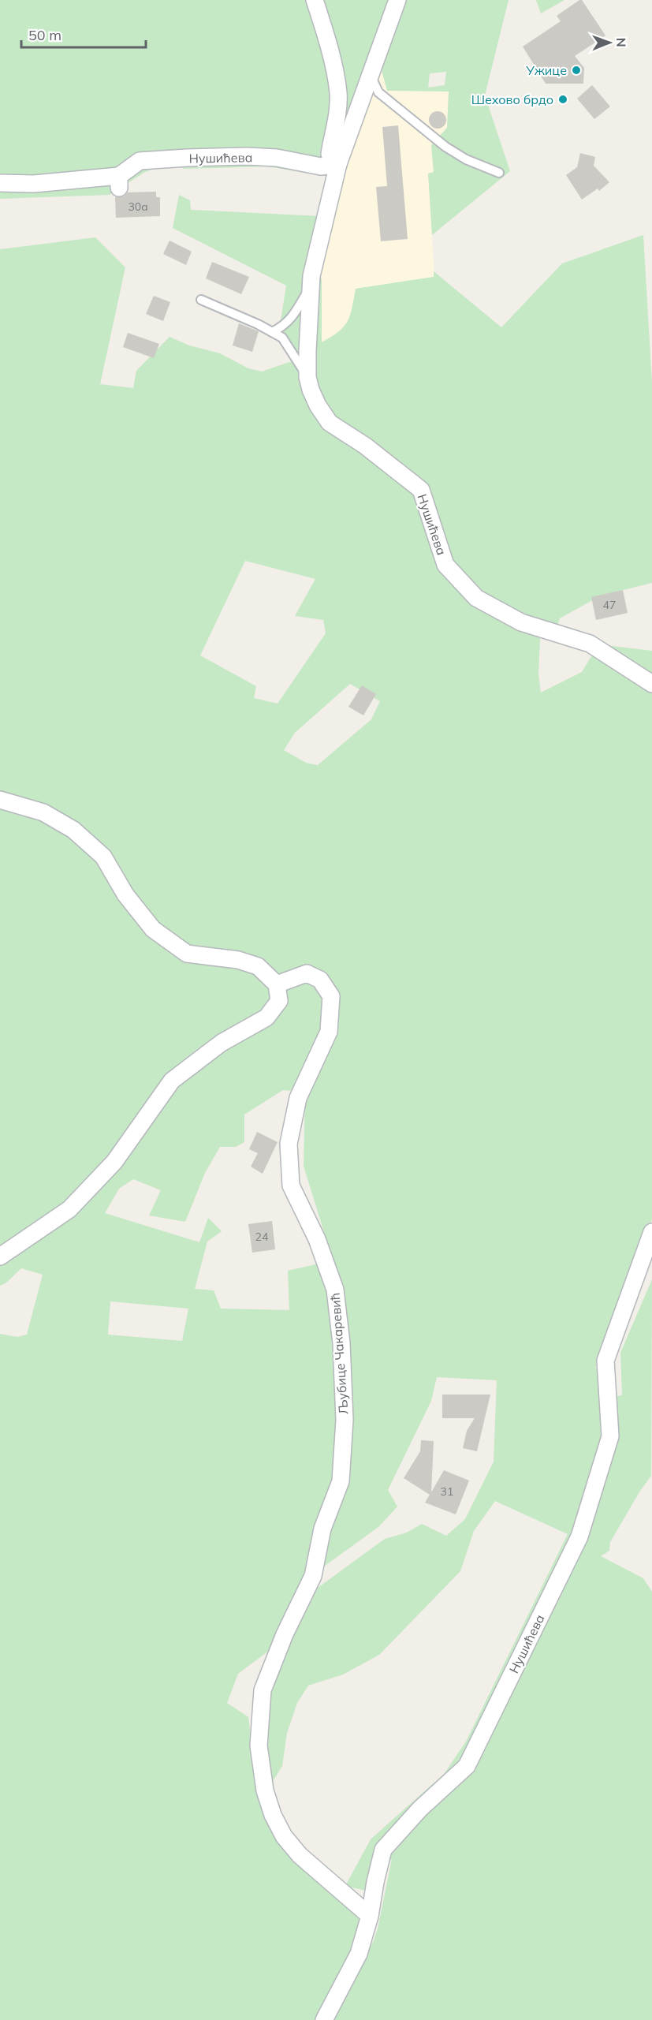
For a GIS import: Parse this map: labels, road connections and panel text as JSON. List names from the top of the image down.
{
  "streets": {
    "street": ["Нушићева", "Љубице Чакаревић"]
  },
  "crossings": [
    ["Нушићева", "Љубице Чакаревић"]
  ],
  "places": ["Ужице", "Шехово брдо"],
  "house_numbers": [
    "30a",
    "47",
    "24",
    "31"
  ],
  "scale_bar": "50 m",
  "north": "right"
}
